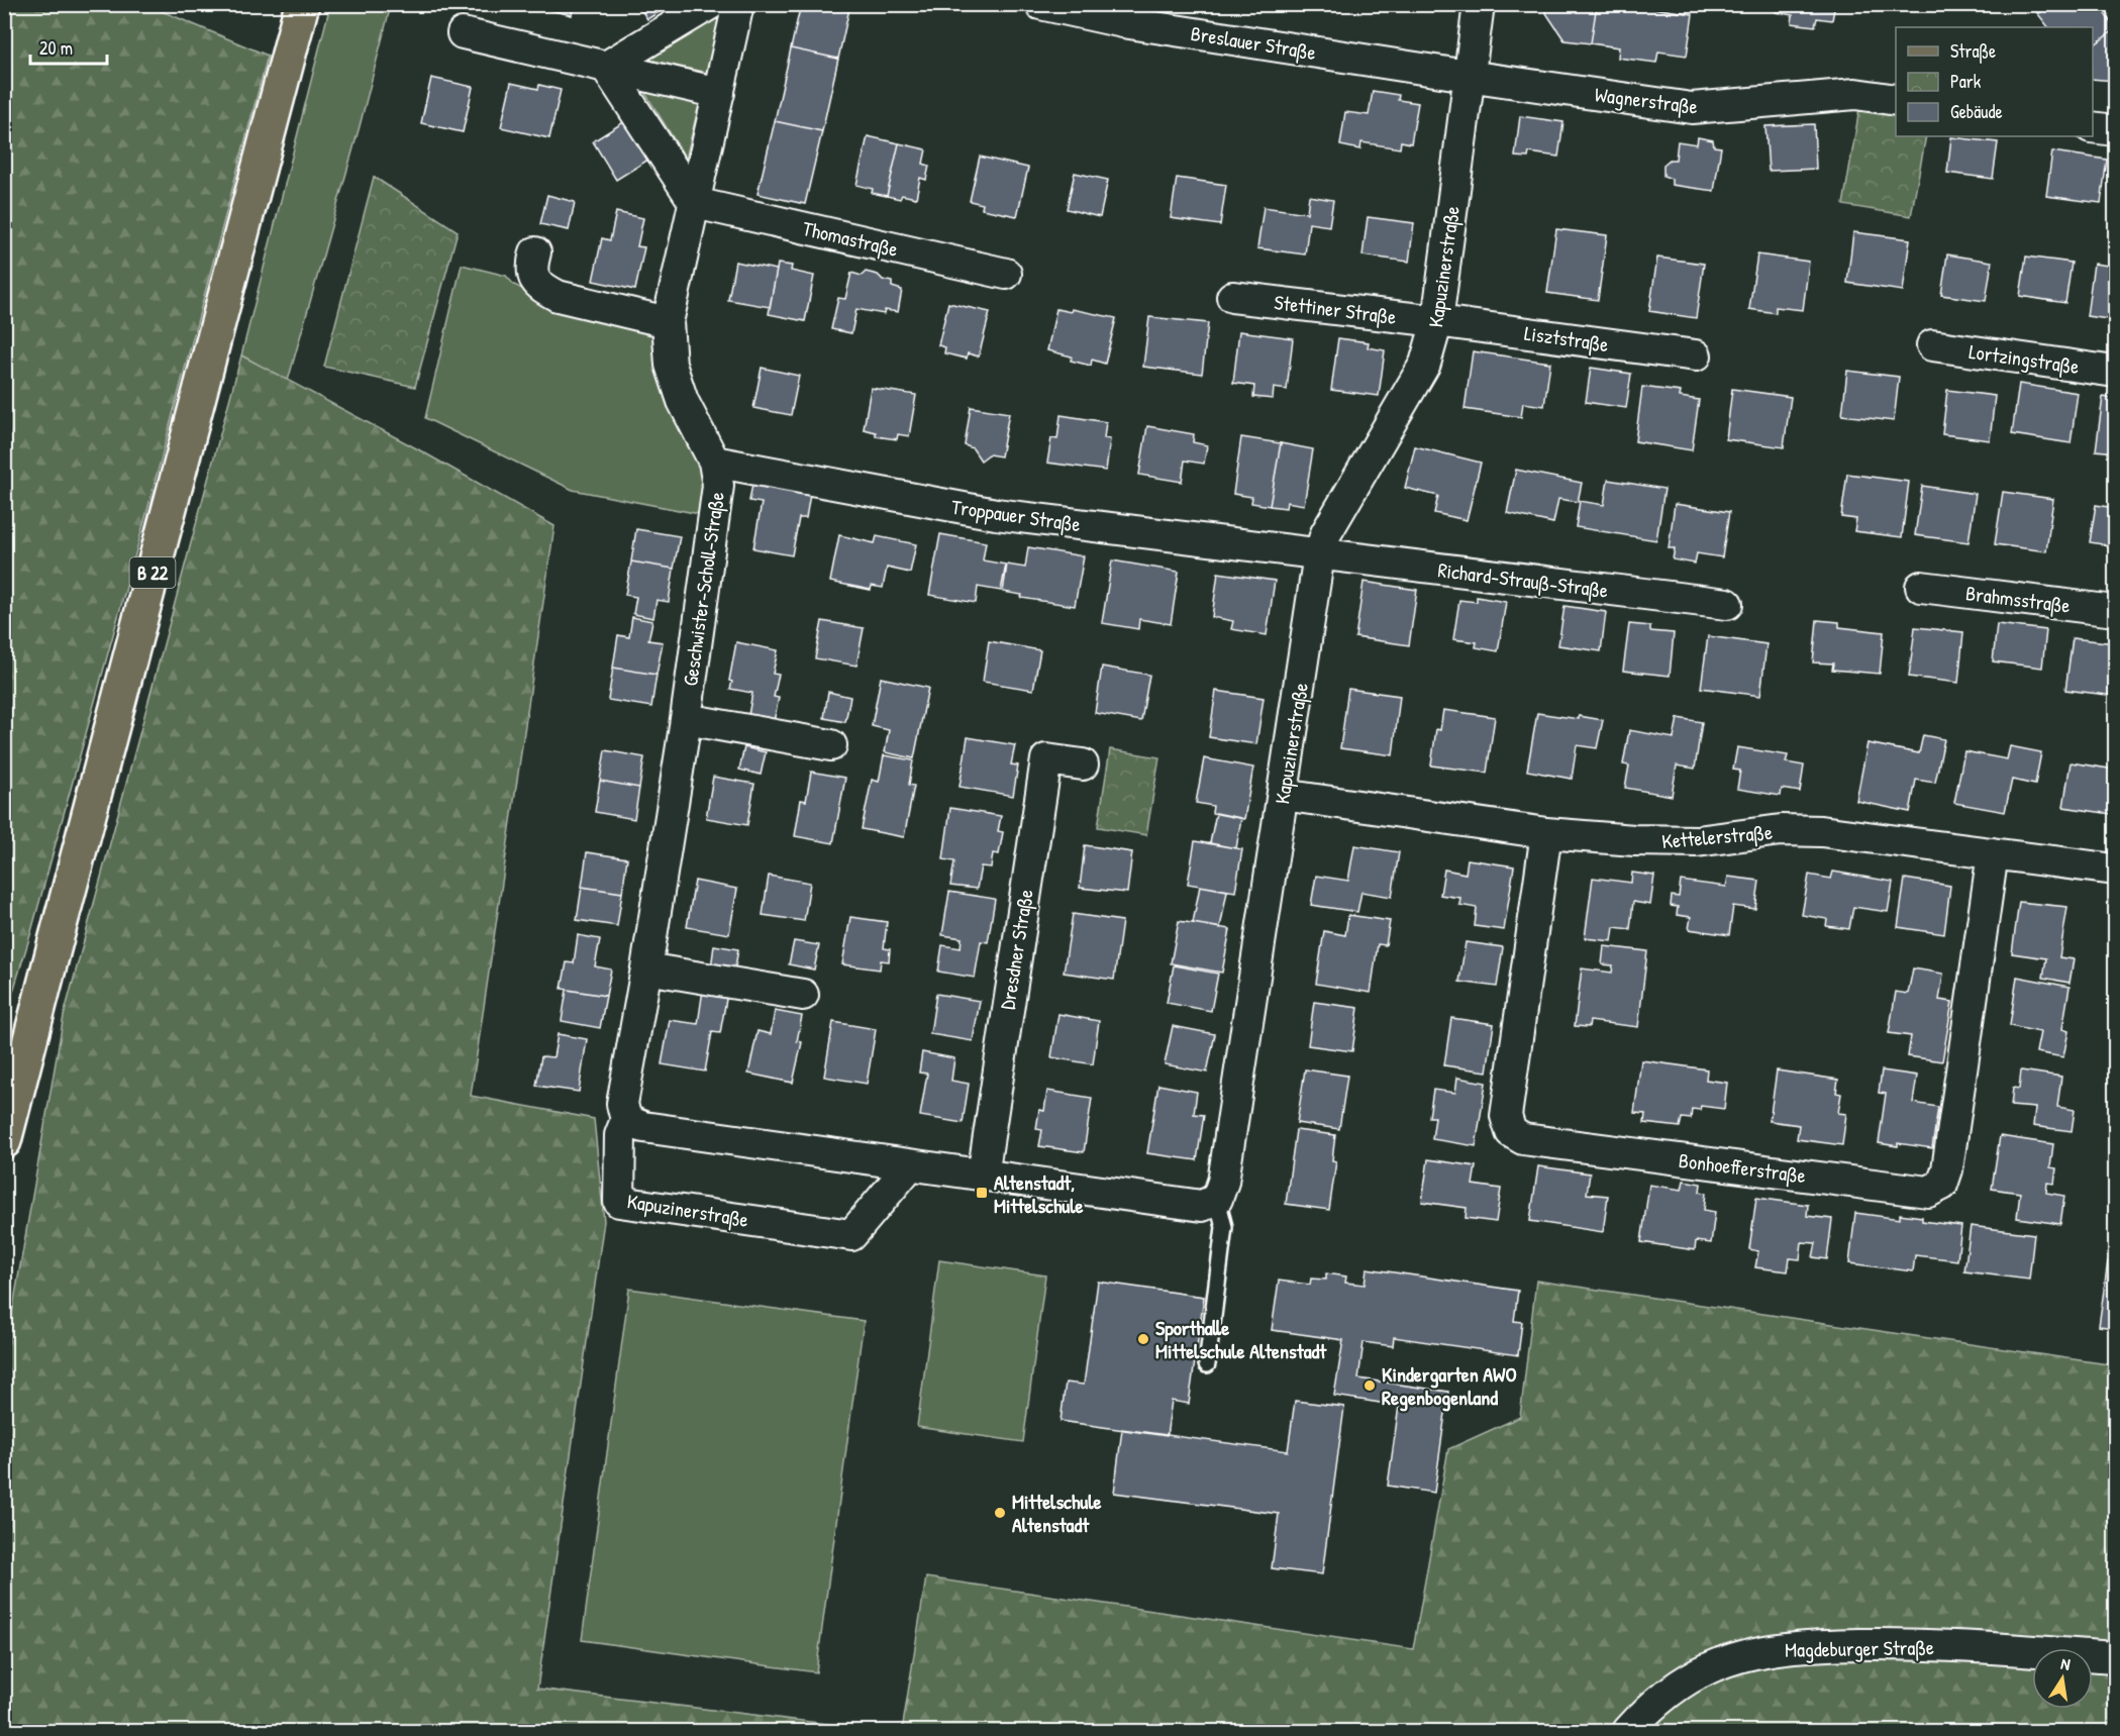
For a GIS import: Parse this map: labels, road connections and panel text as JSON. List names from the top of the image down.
{
  "streets": {
    "main road": ["B 22"],
    "street": [
      "Breslauer Straße",
      "Wagnerstraße",
      "Thomastraße",
      "Kapuzinerstraße",
      "Stettiner Straße",
      "Lisztstraße",
      "Lortzingstraße",
      "Troppauer Straße",
      "Richard-Strauß-Straße",
      "Geschwister-Scholl-Straße",
      "Brahmsstraße",
      "Kettelerstraße",
      "Dresdner Straße",
      "Bonhoefferstraße",
      "Magdeburger Straße"
    ]
  },
  "crossings": [
    ["Breslauer Straße", "Wagnerstraße"],
    ["Breslauer Straße", "Kapuzinerstraße"],
    ["Wagnerstraße", "Kapuzinerstraße"],
    ["Thomastraße", "Geschwister-Scholl-Straße"],
    ["Kapuzinerstraße", "Stettiner Straße"],
    ["Kapuzinerstraße", "Lisztstraße"],
    ["Kapuzinerstraße", "Troppauer Straße"],
    ["Kapuzinerstraße", "Richard-Strauß-Straße"],
    ["Kapuzinerstraße", "Geschwister-Scholl-Straße"],
    ["Kapuzinerstraße", "Kettelerstraße"],
    ["Stettiner Straße", "Lisztstraße"],
    ["Troppauer Straße", "Richard-Strauß-Straße"],
    ["Troppauer Straße", "Geschwister-Scholl-Straße"],
    ["Kettelerstraße", "Bonhoefferstraße"]
  ],
  "places": {
    "transit": ["Altenstadt, Mittelschule"],
    "other": ["Sporthalle Mittelschule Altenstadt", "Kindergarten AWO Regenbogenland", "Mittelschule Altenstadt"]
  },
  "legend": ["Straße", "Park", "Gebäude"],
  "scale_bar": "20 m",
  "north": "top"
}
